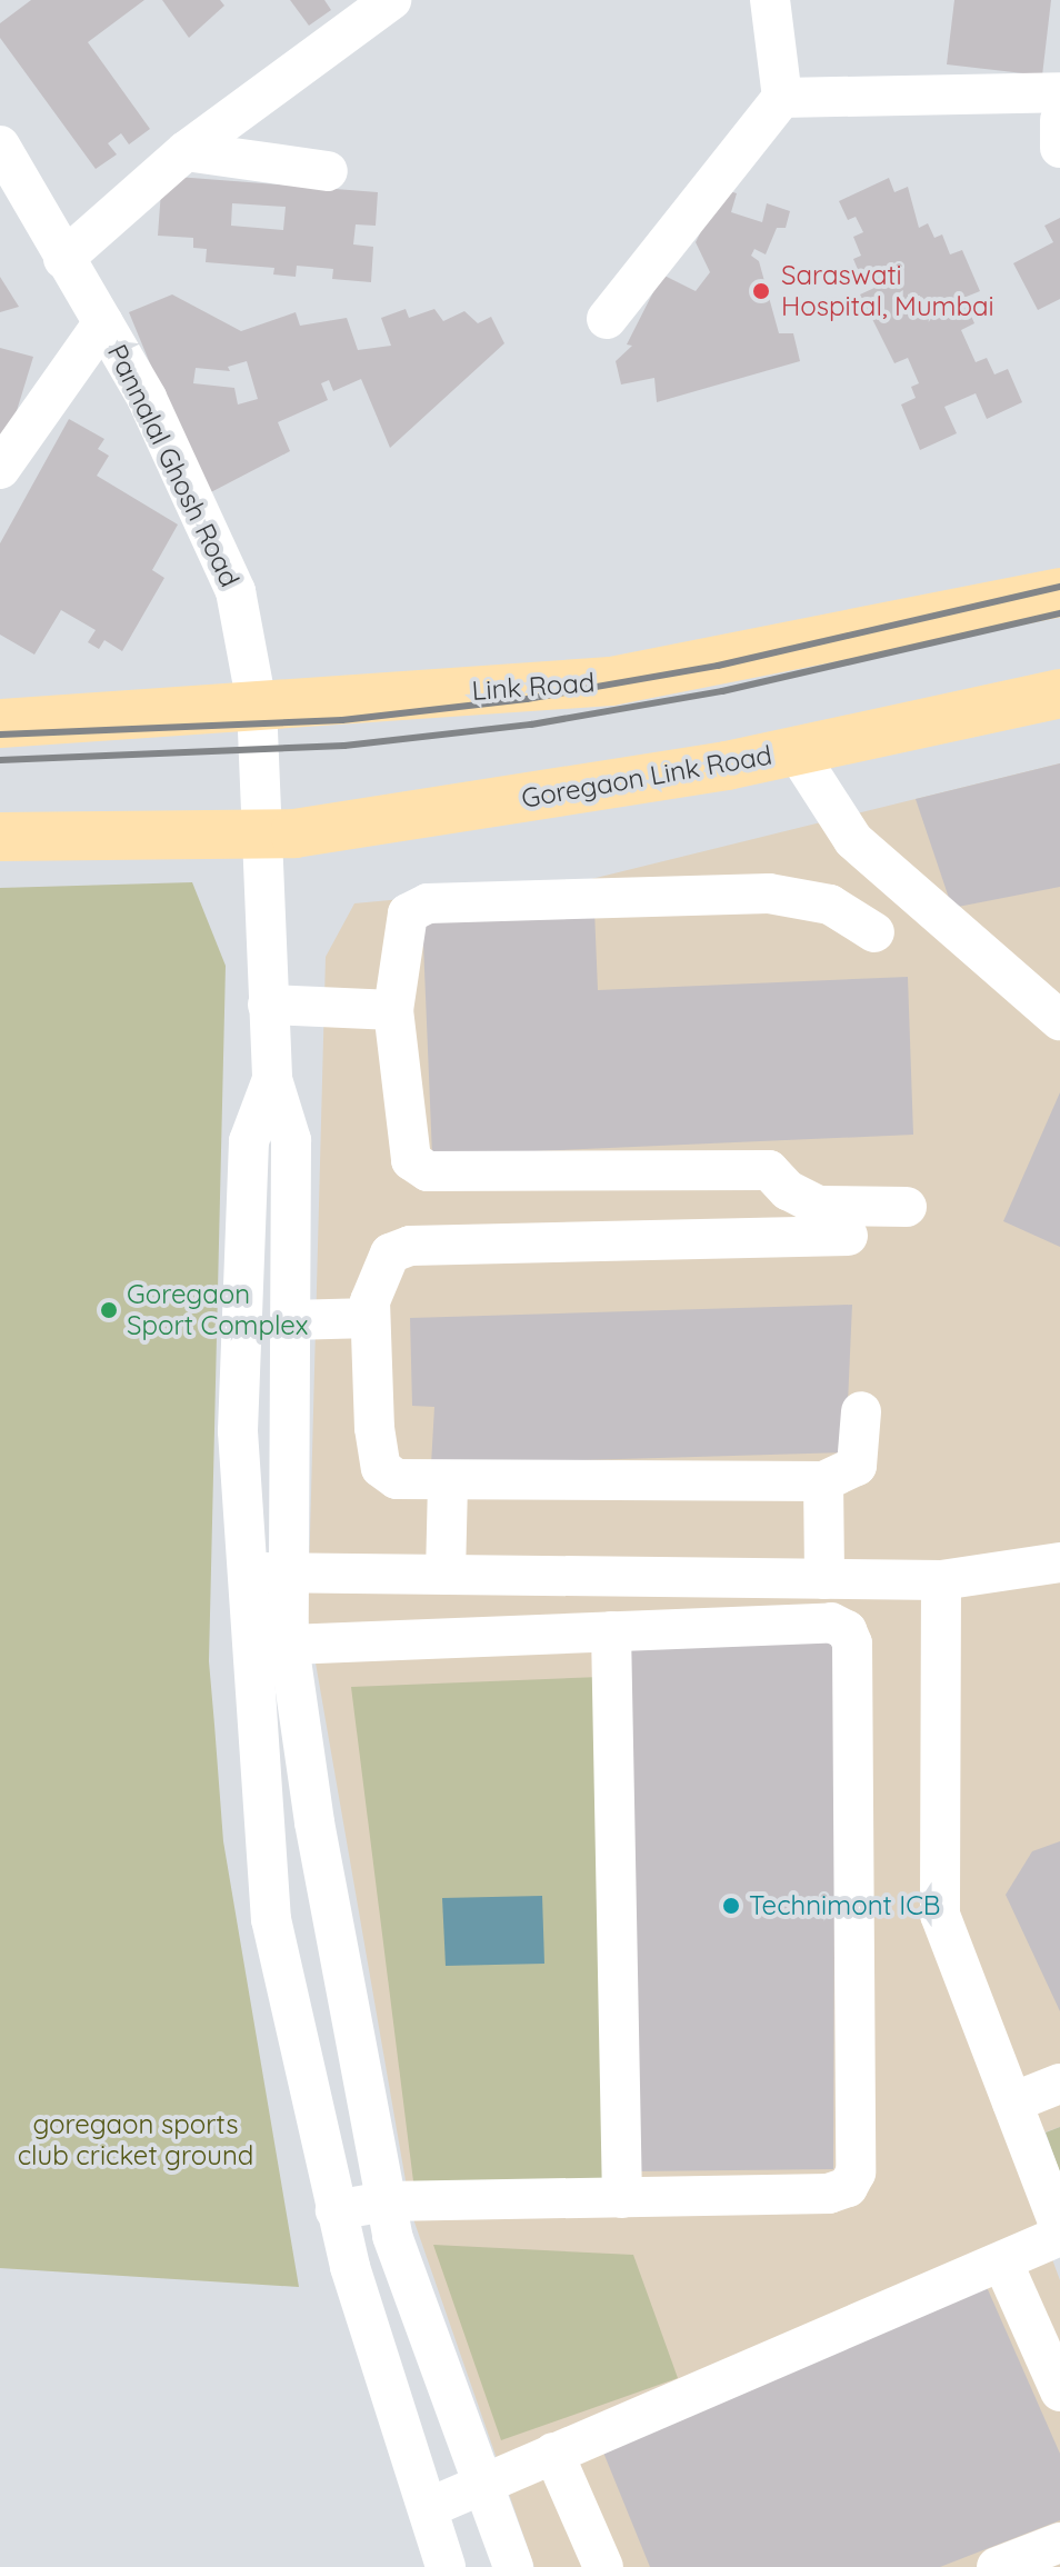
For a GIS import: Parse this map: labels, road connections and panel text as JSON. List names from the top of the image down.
{
  "streets": {
    "main road": ["Link Road", "Goregaon Link Road"],
    "street": ["Pannalal Ghosh Road"]
  },
  "crossings": [
    ["Pannalal Ghosh Road", "Link Road"],
    ["Pannalal Ghosh Road", "Goregaon Link Road"]
  ],
  "parks": ["goregaon sports club cricket ground"],
  "places": ["Saraswati Hospital, Mumbai", "Goregaon Sport Complex", "Technimont ICB"]
}
